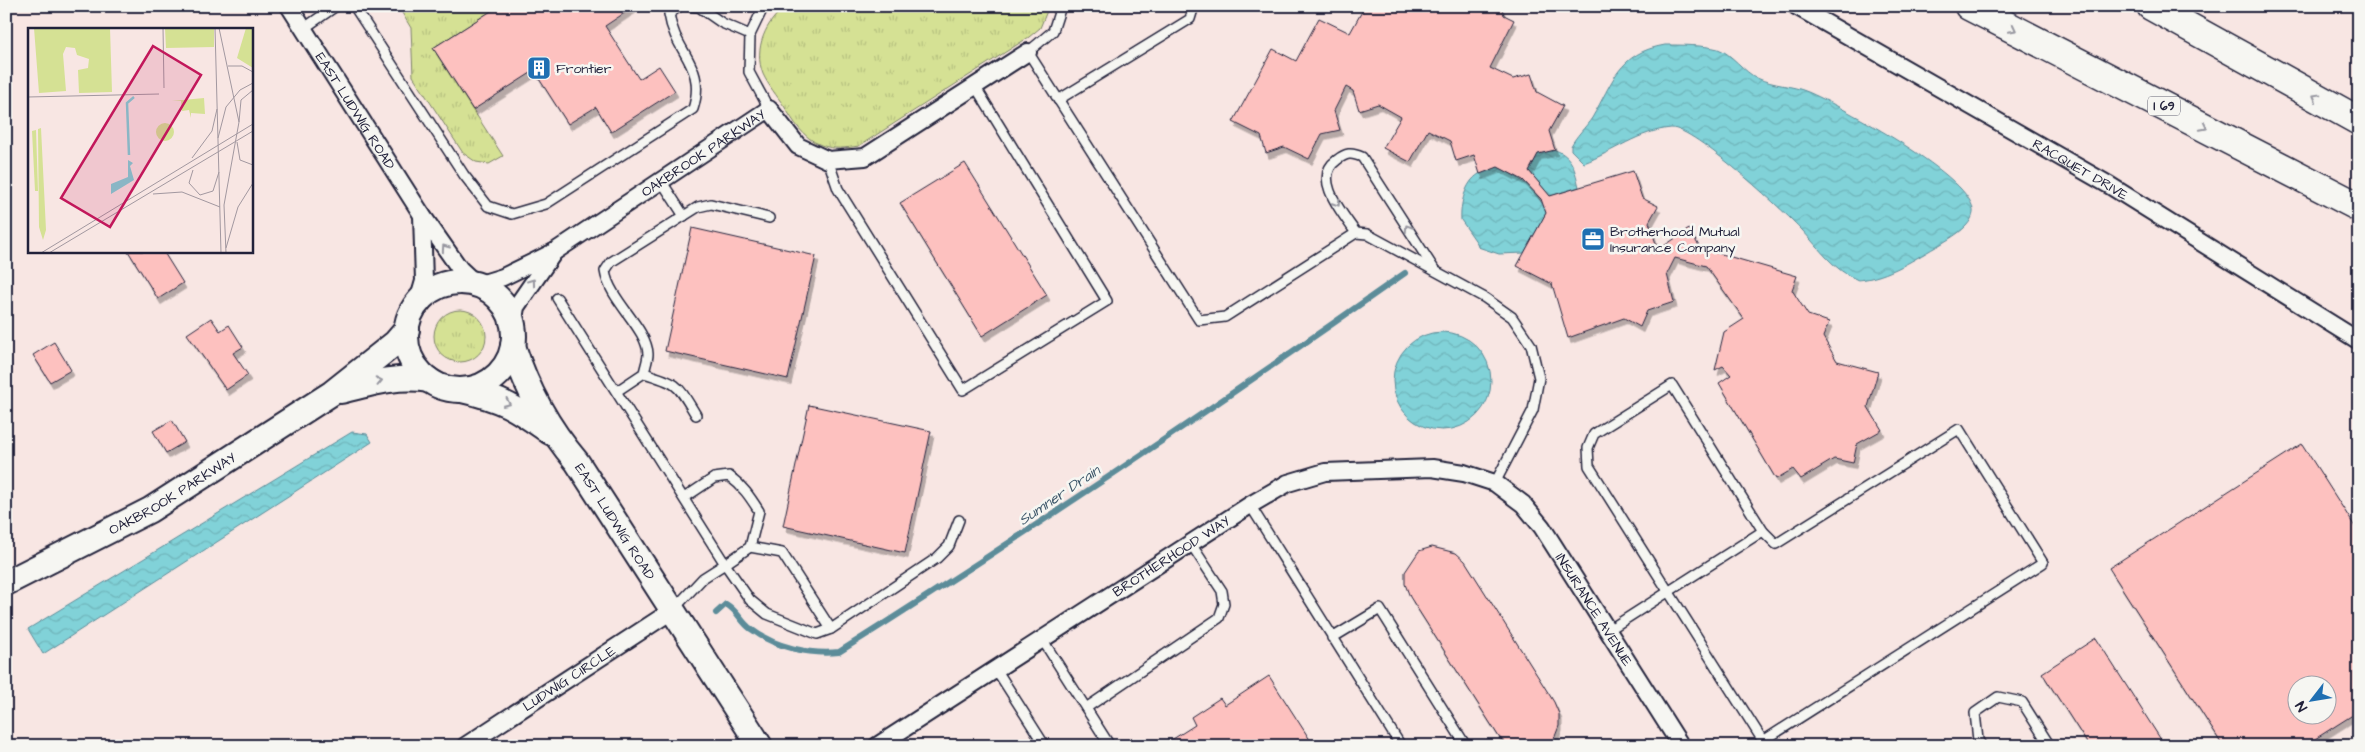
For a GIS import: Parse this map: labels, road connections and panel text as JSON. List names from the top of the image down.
{
  "streets": {
    "highway": ["I 69"],
    "main road": ["EAST LUDWIG ROAD", "OAKBROOK PARKWAY"],
    "street": [
      "RACQUET DRIVE",
      "BROTHERHOOD WAY",
      "INSURANCE AVENUE",
      "LUDWIG CIRCLE"
    ]
  },
  "crossings": [
    ["EAST LUDWIG ROAD", "OAKBROOK PARKWAY"],
    ["EAST LUDWIG ROAD", "LUDWIG CIRCLE"],
    ["BROTHERHOOD WAY", "INSURANCE AVENUE"]
  ],
  "water": ["Sumner Drain"],
  "places": {
    "building": ["Frontier"],
    "office": ["Brotherhood Mutual Insurance Company"]
  },
  "north": "bottom left"
}
